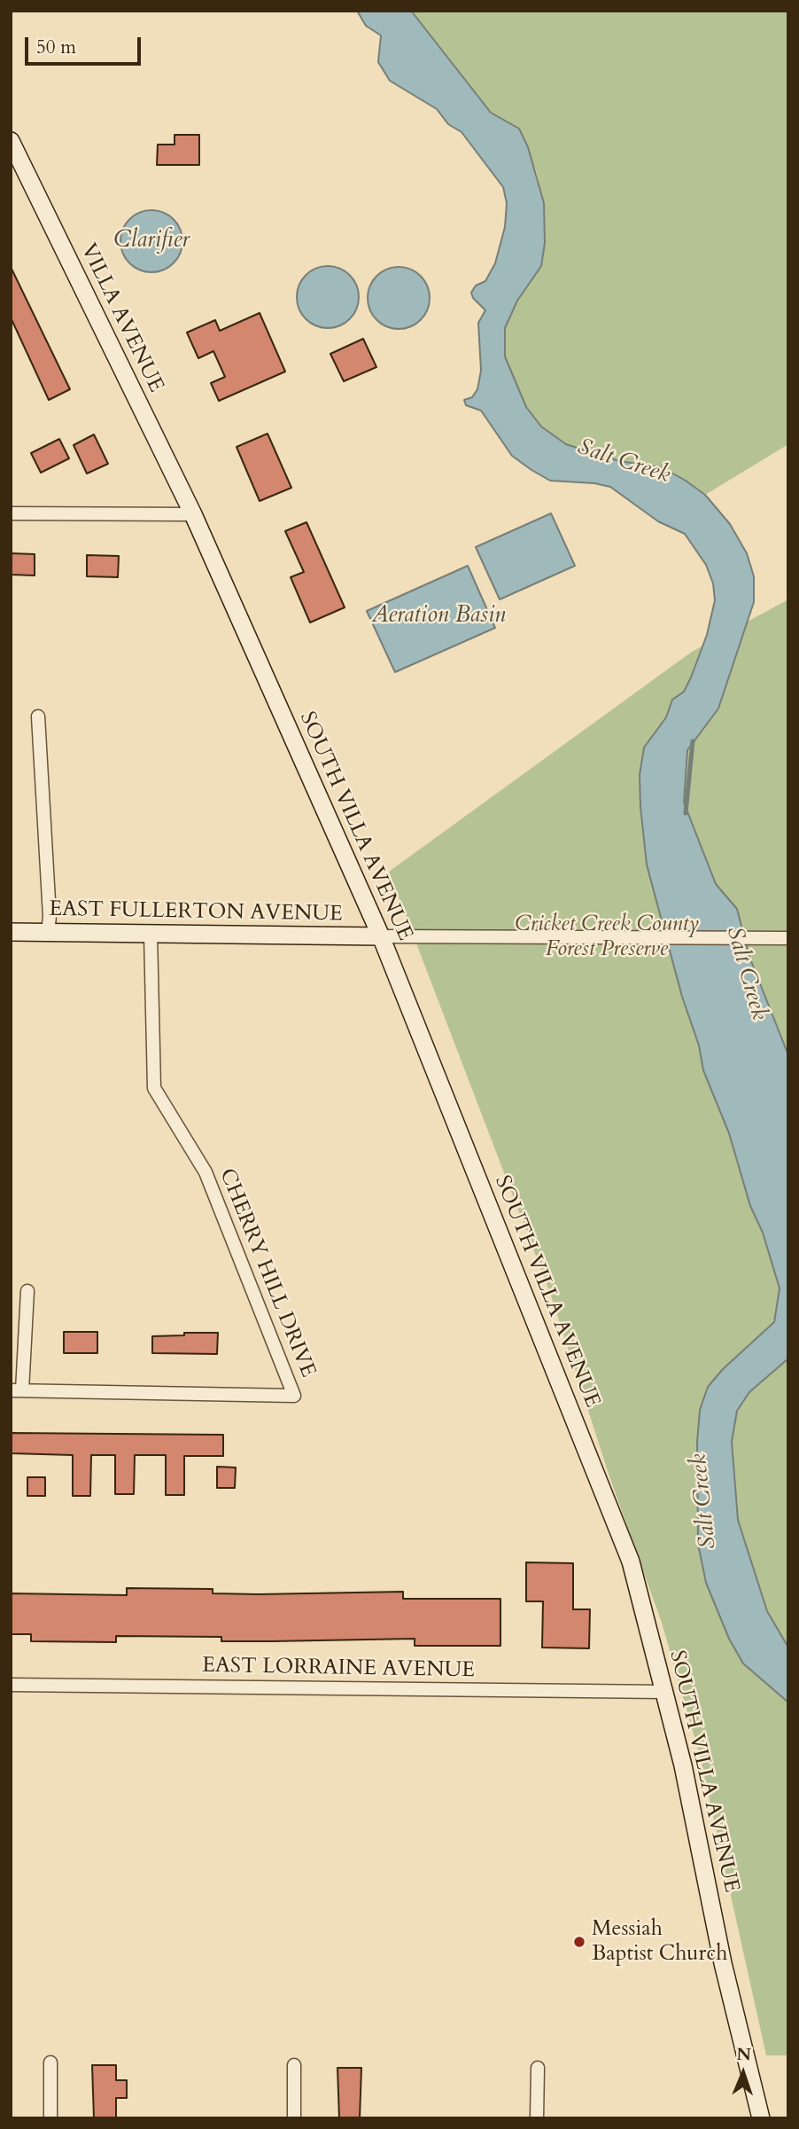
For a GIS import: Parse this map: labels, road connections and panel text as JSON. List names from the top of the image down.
{
  "streets": {
    "main road": ["VILLA AVENUE", "SOUTH VILLA AVENUE", "EAST FULLERTON AVENUE"],
    "street": ["CHERRY HILL DRIVE", "EAST LORRAINE AVENUE"]
  },
  "crossings": [
    ["VILLA AVENUE", "SOUTH VILLA AVENUE"],
    ["SOUTH VILLA AVENUE", "EAST FULLERTON AVENUE"],
    ["SOUTH VILLA AVENUE", "EAST LORRAINE AVENUE"],
    ["EAST FULLERTON AVENUE", "CHERRY HILL DRIVE"]
  ],
  "water": ["Clarifier", "Salt Creek", "Aeration Basin"],
  "parks": ["Cricket Creek County Forest Preserve"],
  "places": ["Messiah Baptist Church"],
  "scale_bar": "50 m",
  "north": "top"
}
